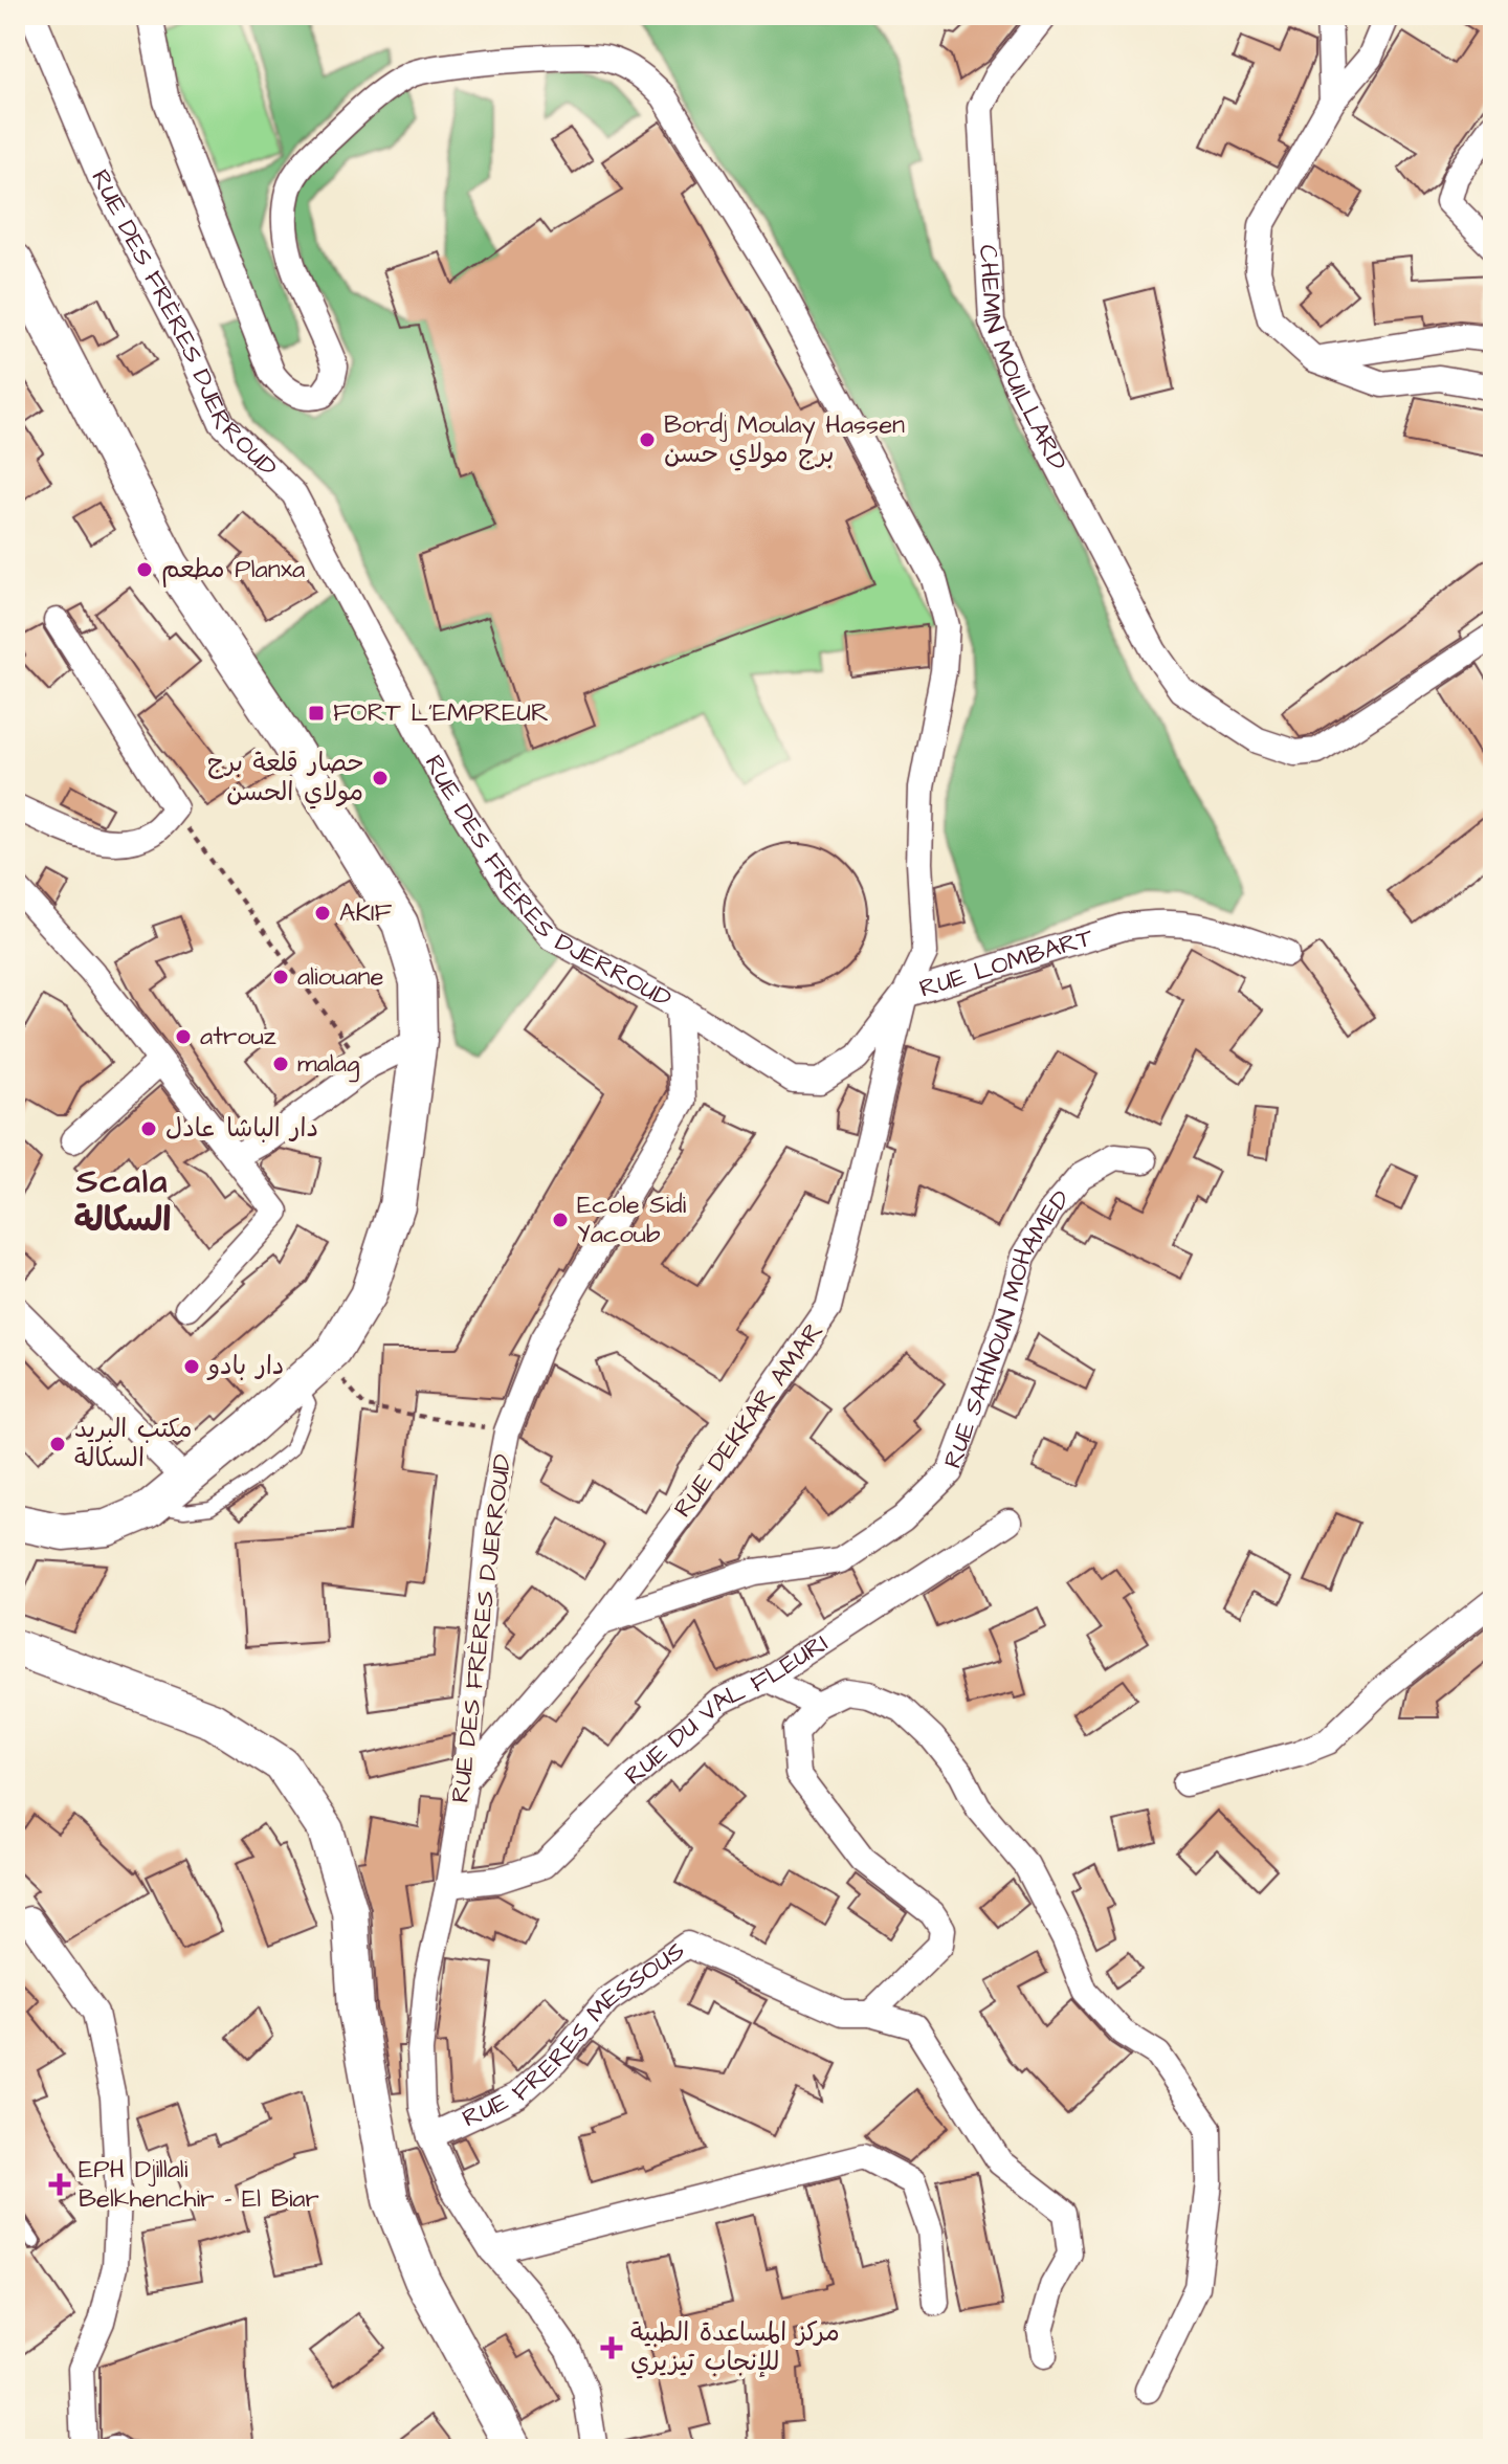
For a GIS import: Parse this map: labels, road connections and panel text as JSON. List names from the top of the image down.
{
  "streets": {
    "street": [
      "RUE DES FRÈRES DJERROUD",
      "CHEMIN MOUILLARD",
      "RUE LOMBART",
      "RUE SAHNOUN MOHAMED",
      "RUE DEKKAR AMAR",
      "RUE DU VAL FLEURI",
      "RUE FRERES MESSOUS"
    ]
  },
  "crossings": [
    ["RUE DES FRÈRES DJERROUD", "RUE LOMBART"],
    ["RUE DES FRÈRES DJERROUD", "RUE DEKKAR AMAR"],
    ["RUE DES FRÈRES DJERROUD", "RUE DU VAL FLEURI"],
    ["RUE DES FRÈRES DJERROUD", "RUE FRERES MESSOUS"],
    ["RUE LOMBART", "RUE DEKKAR AMAR"],
    ["RUE SAHNOUN MOHAMED", "RUE DEKKAR AMAR"]
  ],
  "districts": ["Scala السكالة"],
  "places": {
    "other": [
      "Bordj Moulay Hassen برج مولاي حسن",
      "مطعم Planxa",
      "حصار قلعة برج مولاي الحسن",
      "AKIF",
      "aliouane",
      "atrouz",
      "malag",
      "دار الباشا عادل",
      "Ecole Sidi Yacoub",
      "دار بادو",
      "مكتب البريد السكالة"
    ],
    "transit": ["FORT L'EMPREUR"],
    "health": ["EPH Djillali Belkhenchir - El Biar", "مركز المساعدة الطبية للإنجاب تيزيري"]
  }
}
